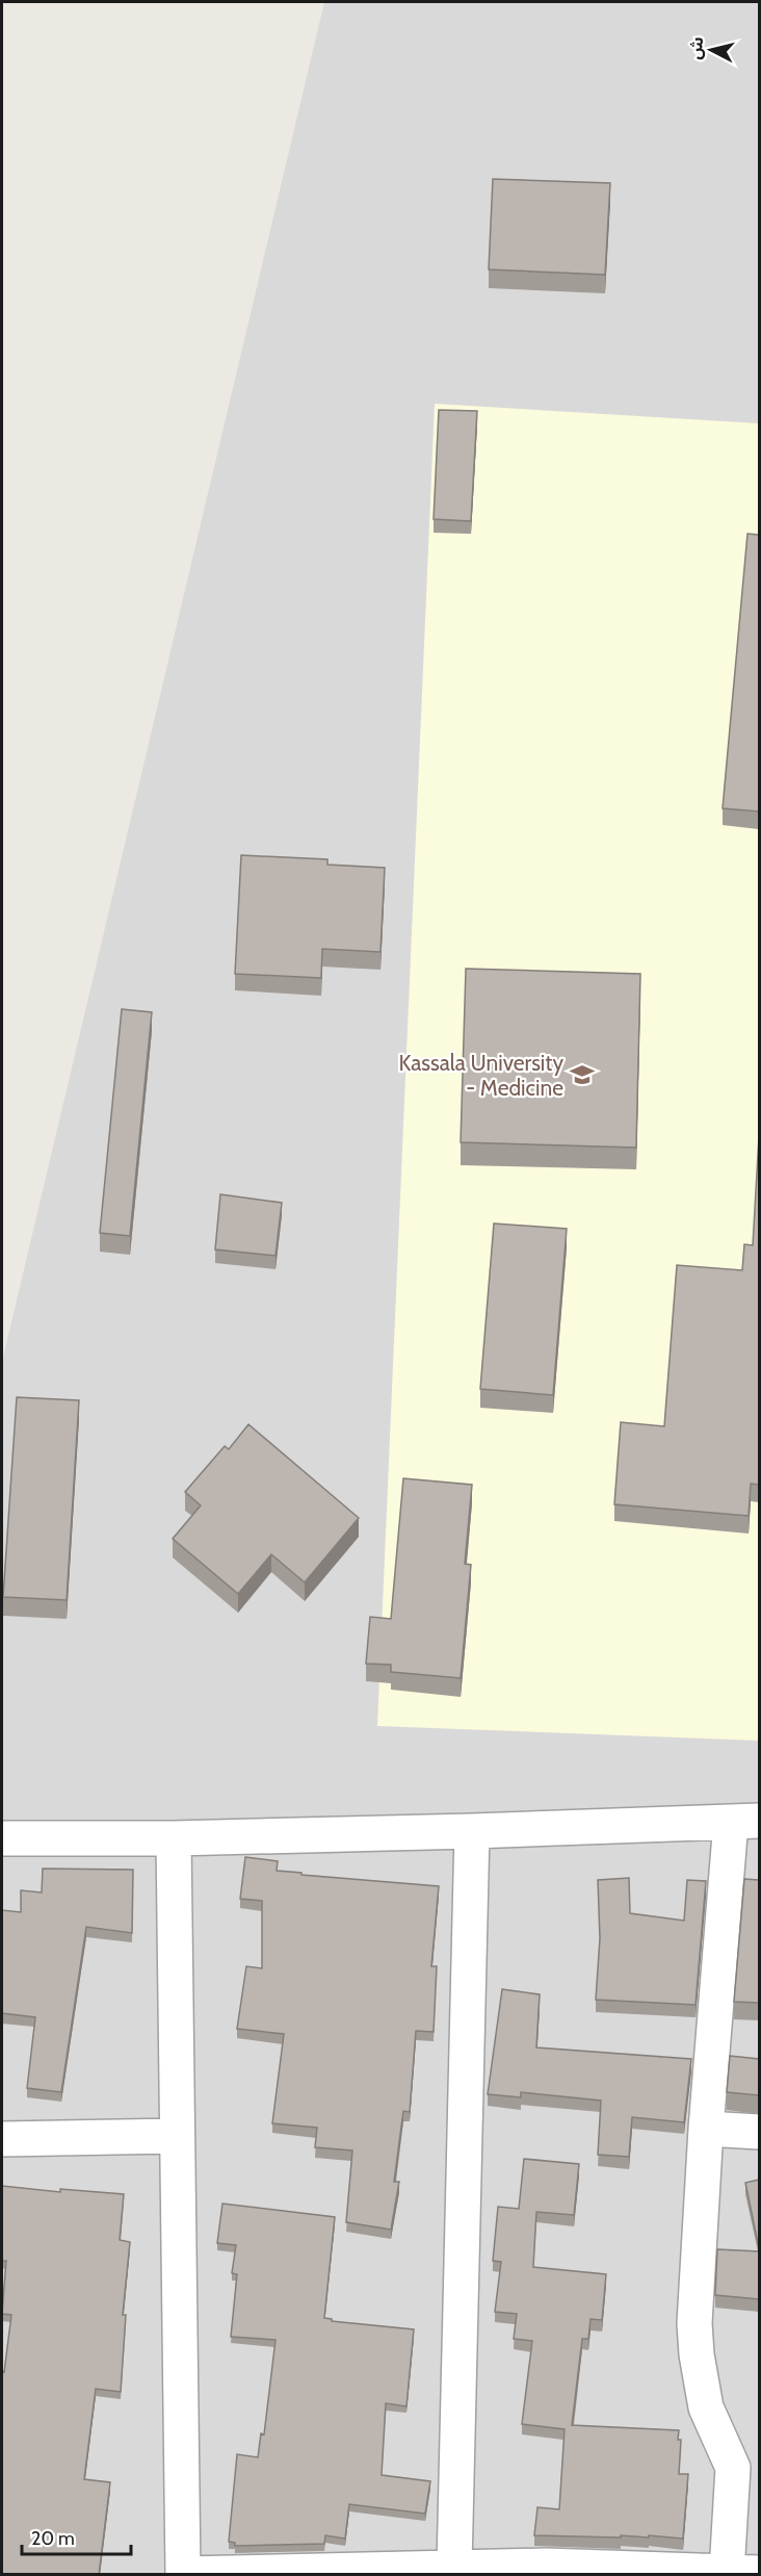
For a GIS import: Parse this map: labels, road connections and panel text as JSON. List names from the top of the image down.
{
  "places": {
    "school or university": ["Kassala University - Medicine"]
  },
  "scale_bar": "20 m",
  "north": "left"
}
